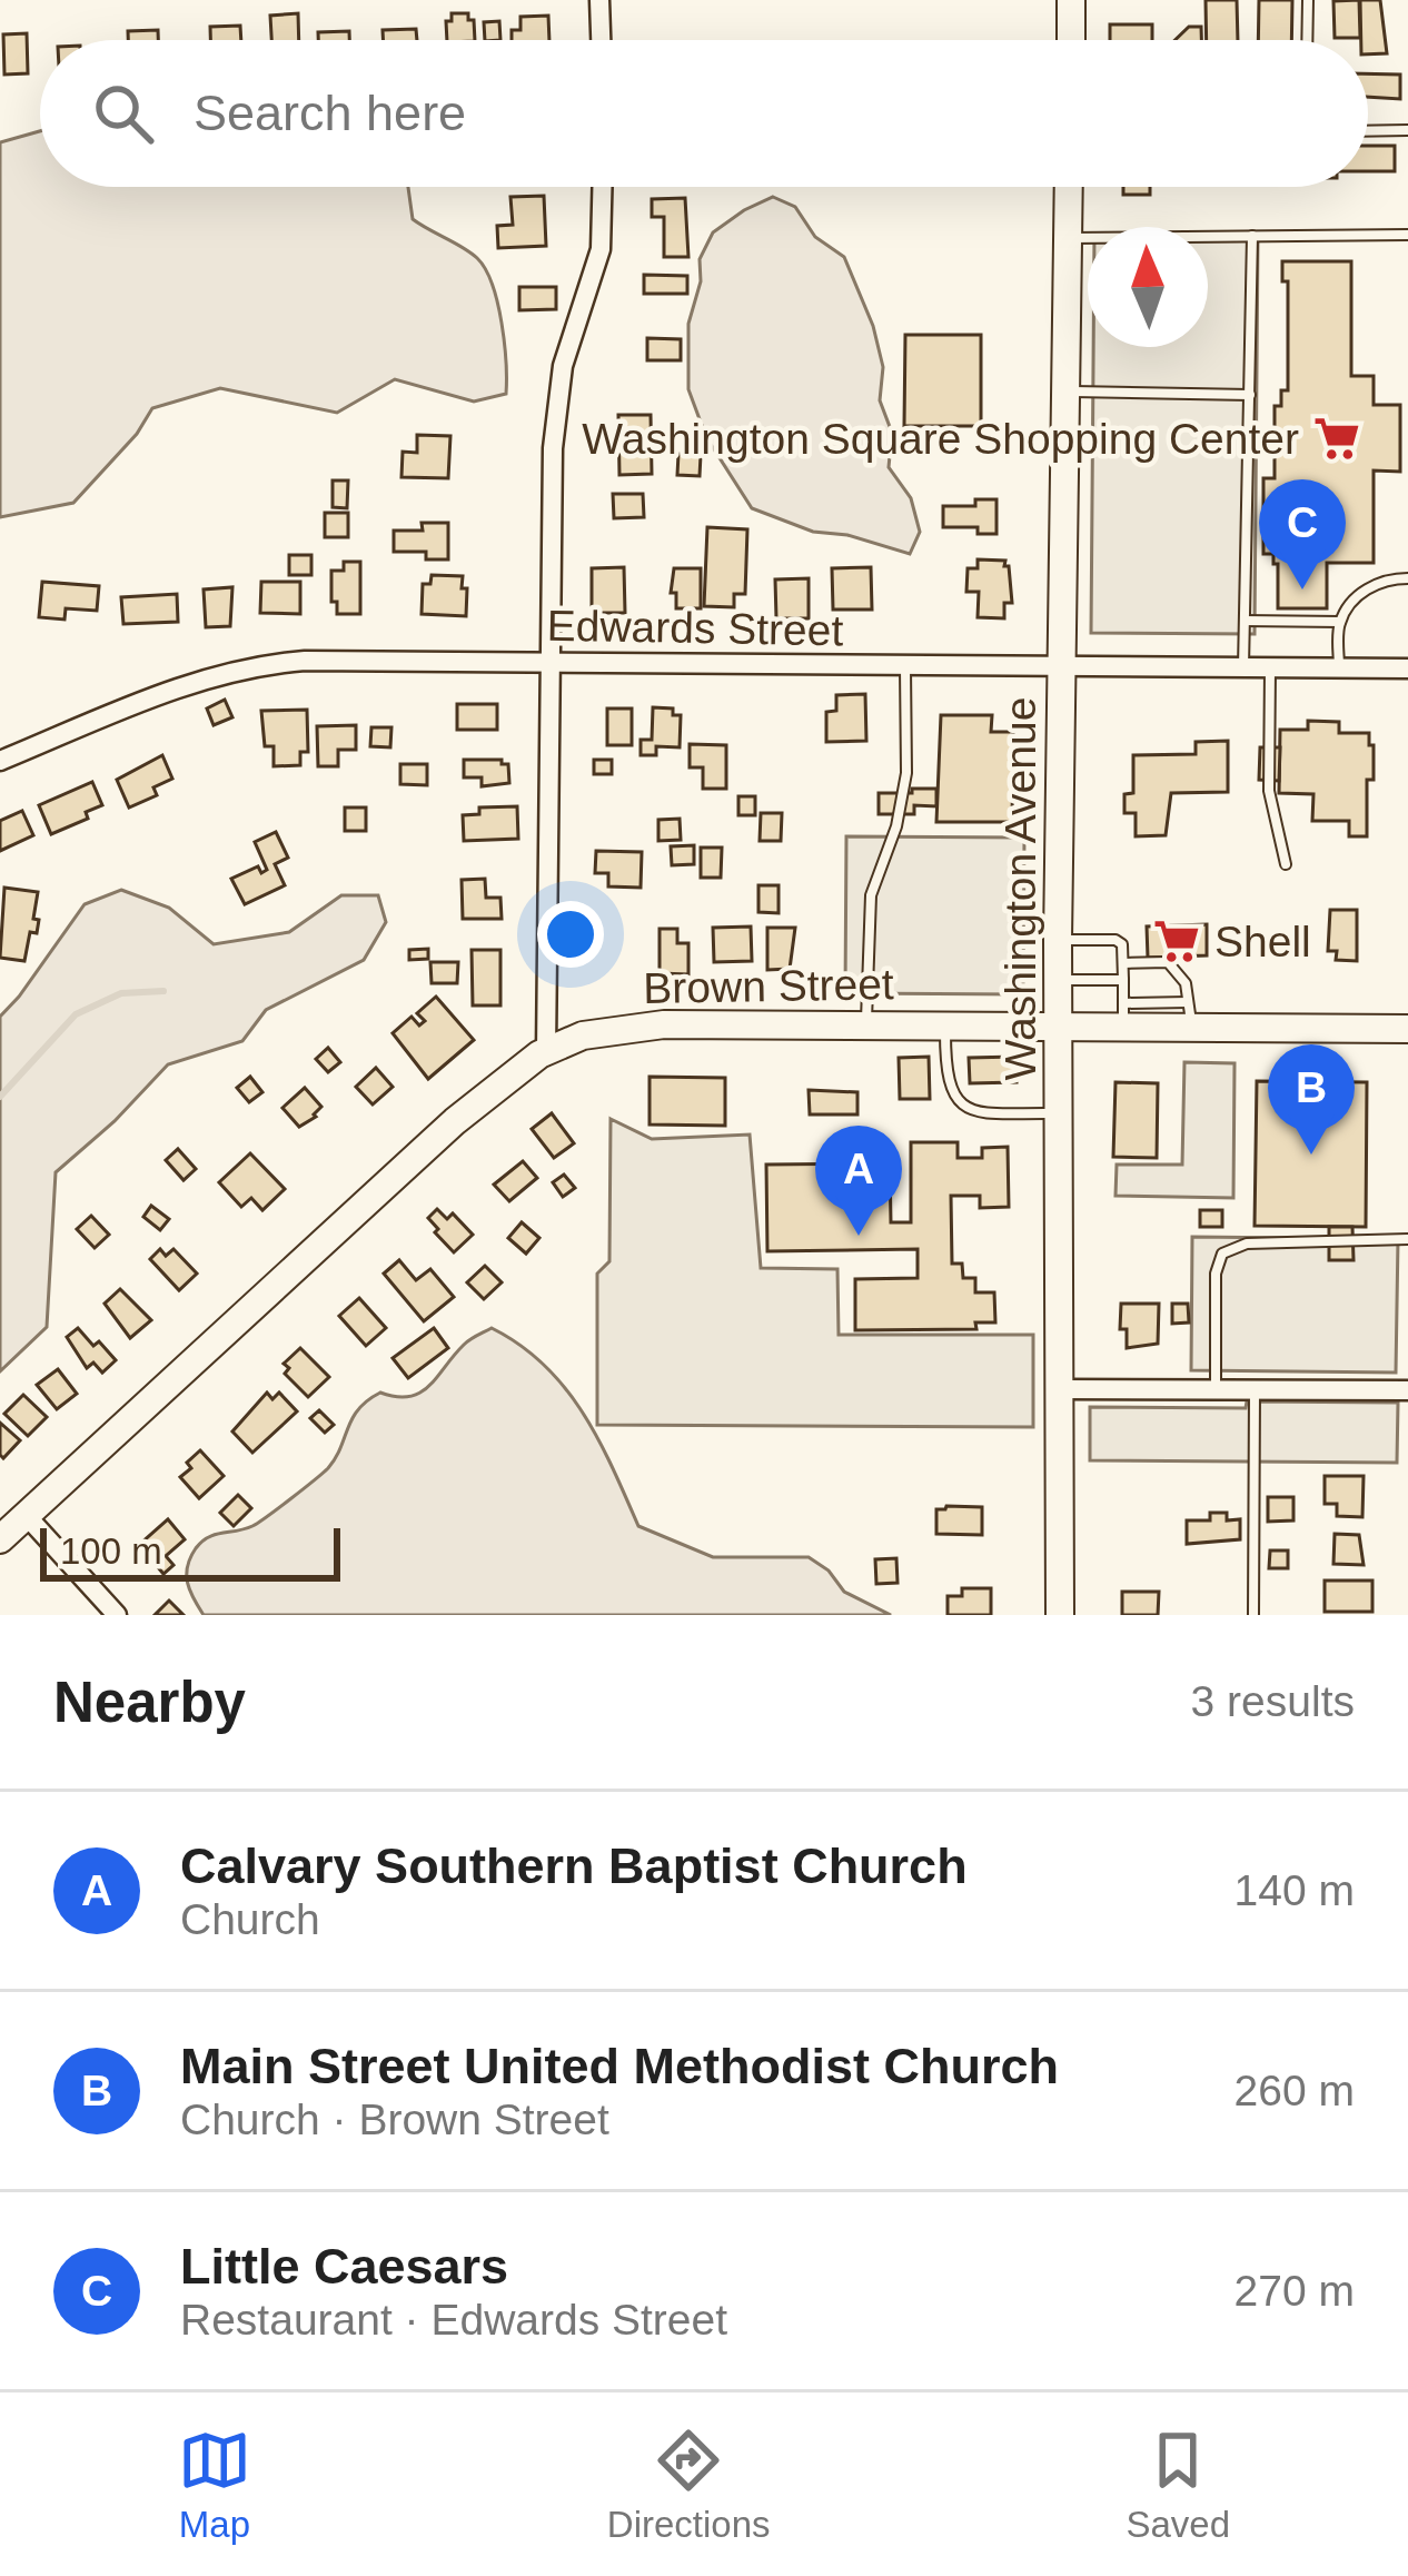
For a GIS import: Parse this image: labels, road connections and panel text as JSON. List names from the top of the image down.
{
  "streets": {
    "street": ["Edwards Street", "Washington Avenue", "Brown Street"]
  },
  "crossings": [
    ["Edwards Street", "Washington Avenue"],
    ["Washington Avenue", "Brown Street"]
  ],
  "places": {
    "supermarket": ["Washington Square Shopping Center", "Shell"]
  },
  "scale_bar": "100 m",
  "north": "top",
  "page": {
    "search": "Search here",
    "pins": ["C", "B", "A"],
    "scale": "100 m",
    "heading": ["Nearby", "3 results"],
    "list": [
      {
        "mark": "A",
        "name": "Calvary Southern Baptist Church",
        "note": "Church",
        "value": "140 m"
      },
      {
        "mark": "B",
        "name": "Main Street United Methodist Church",
        "note": "Church · Brown Street",
        "value": "260 m"
      },
      {
        "mark": "C",
        "name": "Little Caesars",
        "note": "Restaurant · Edwards Street",
        "value": "270 m"
      }
    ],
    "nav": ["Map", "Directions", "Saved"]
  }
}
